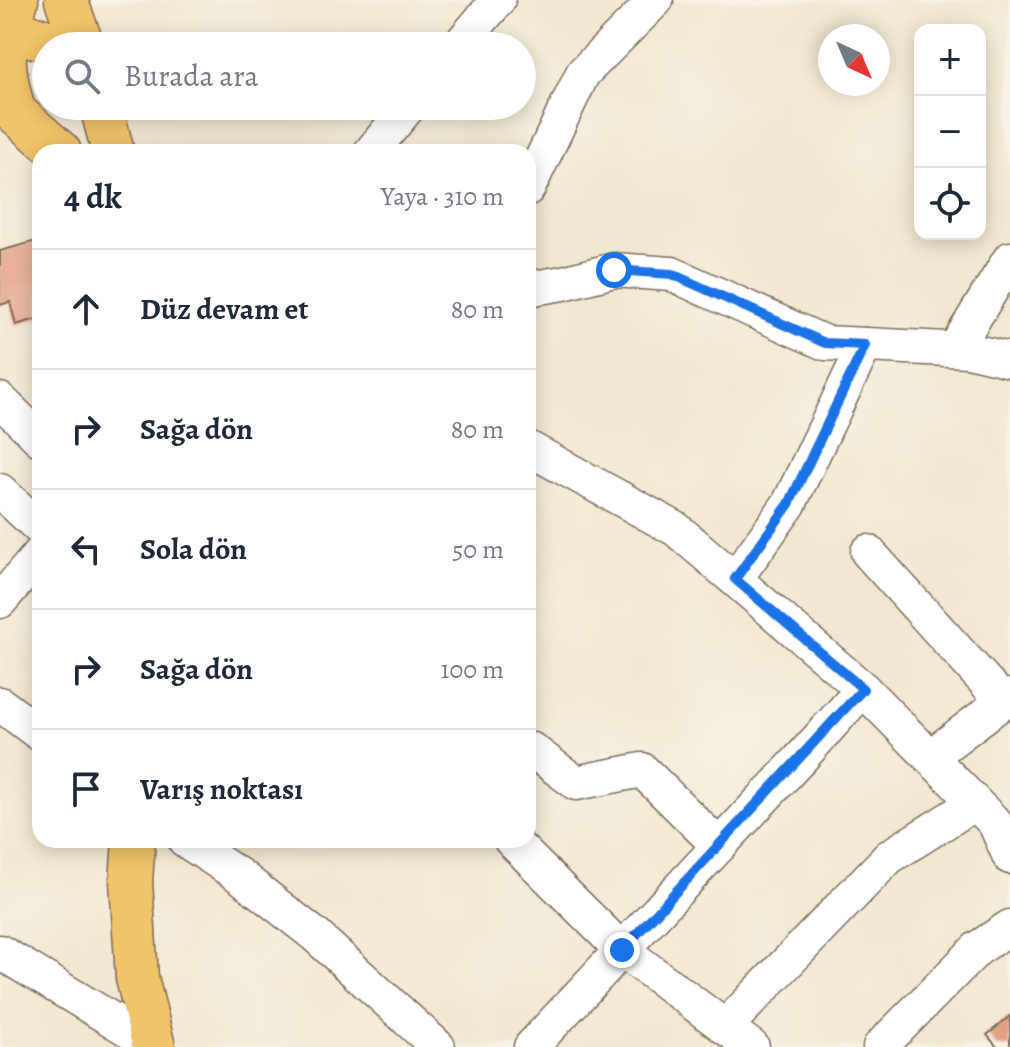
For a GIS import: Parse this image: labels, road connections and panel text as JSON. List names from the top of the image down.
{
  "north": "bottom right",
  "page": {
    "map_buttons": ["+", "−"],
    "search": "Burada ara",
    "heading": ["4 dk", "Yaya · 310 m"],
    "list": [
      ["Düz devam et", "80 m"],
      ["Sağa dön", "80 m"],
      ["Sola dön", "50 m"],
      ["Sağa dön", "100 m"],
      "Varış noktası"
    ]
  }
}
